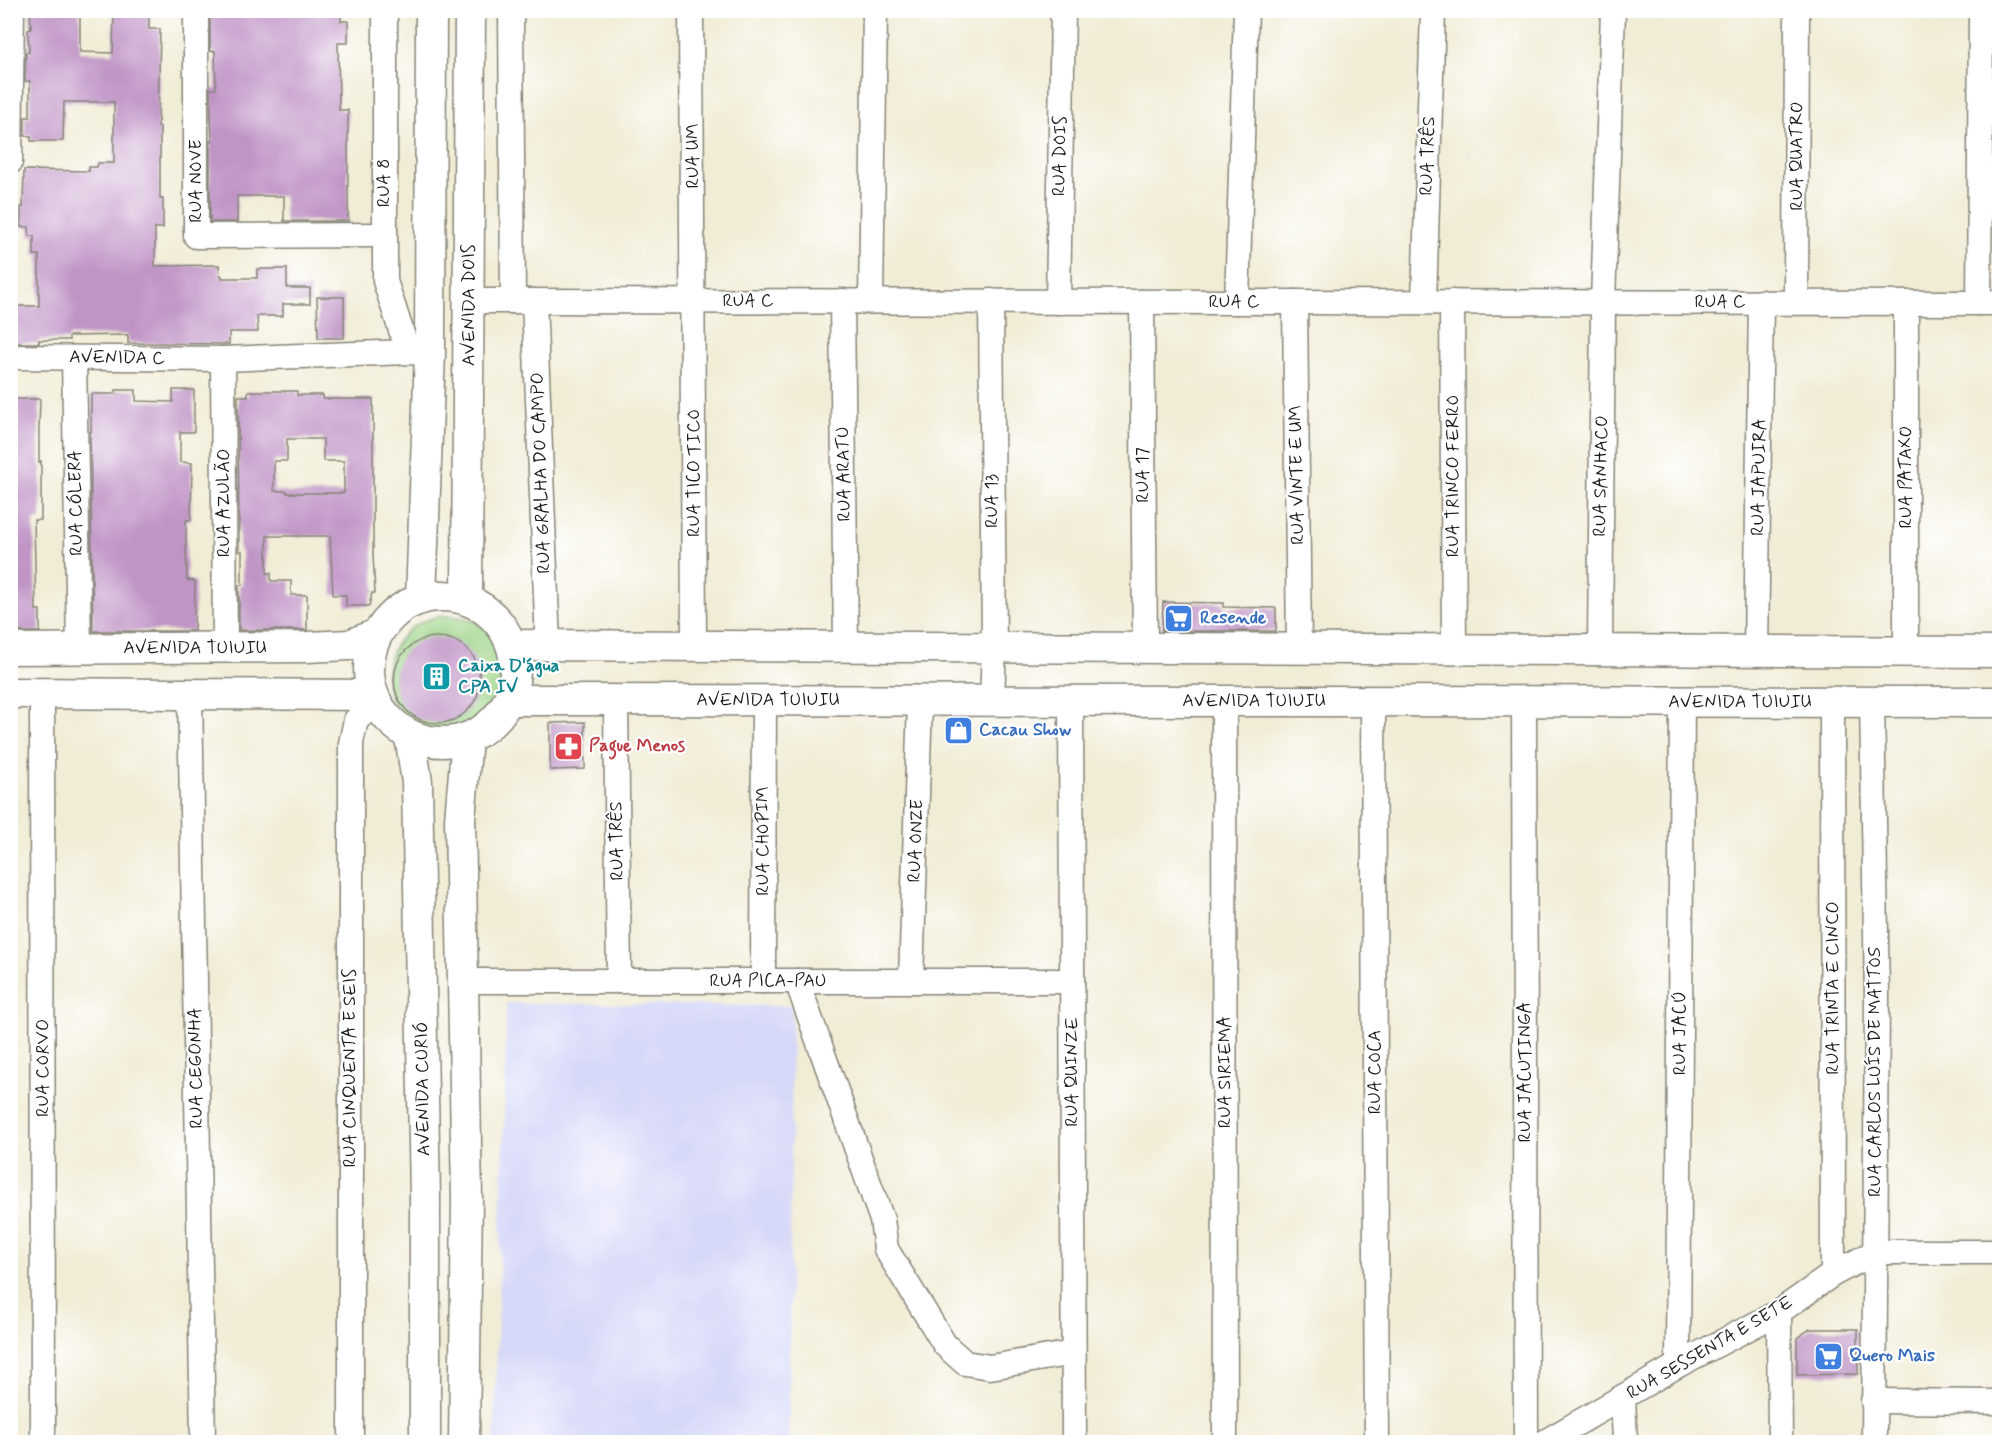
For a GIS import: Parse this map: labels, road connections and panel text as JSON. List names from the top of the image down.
{
  "streets": {
    "main road": ["AVENIDA DOIS", "AVENIDA TUIUIU", "AVENIDA CURIÓ"],
    "street": [
      "RUA UM",
      "RUA DOIS",
      "RUA TRÊS",
      "RUA QUATRO",
      "RUA NOVE",
      "RUA 8",
      "RUA C",
      "AVENIDA C",
      "RUA GRALHA DO CAMPO",
      "RUA TICO TICO",
      "RUA ARATU",
      "RUA 17",
      "RUA VINTE E UM",
      "RUA TRINCO FERRO",
      "RUA SANHACO",
      "RUA JAPUIRA",
      "RUA PATAXO",
      "RUA 13",
      "RUA CÓLERA",
      "RUA AZULÃO",
      "RUA CHOPIM",
      "RUA ONZE",
      "RUA PICA-PAU",
      "RUA TRINTA E CINCO",
      "RUA JACÚ",
      "RUA CORVO",
      "RUA CEGONHA",
      "RUA CINQUENTA E SEIS",
      "RUA QUINZE",
      "RUA SIRIEMA",
      "RUA COCA",
      "RUA JACUTINGA",
      "RUA CARLOS LUÍS DE MATTOS",
      "RUA SESSENTA E SETE"
    ]
  },
  "crossings": [
    ["RUA UM", "RUA C"],
    ["RUA UM", "RUA TICO TICO"],
    ["RUA DOIS", "RUA C"],
    ["RUA TRÊS", "RUA C"],
    ["RUA TRÊS", "AVENIDA TUIUIU"],
    ["RUA TRÊS", "RUA PICA-PAU"],
    ["RUA QUATRO", "RUA C"],
    ["RUA NOVE", "RUA 8"],
    ["RUA C", "AVENIDA DOIS"],
    ["RUA C", "RUA GRALHA DO CAMPO"],
    ["RUA C", "RUA TICO TICO"],
    ["RUA C", "RUA ARATU"],
    ["RUA C", "RUA 17"],
    ["RUA C", "RUA VINTE E UM"],
    ["RUA C", "RUA TRINCO FERRO"],
    ["RUA C", "RUA SANHACO"],
    ["RUA C", "RUA JAPUIRA"],
    ["RUA C", "RUA PATAXO"],
    ["RUA C", "RUA 13"],
    ["AVENIDA DOIS", "AVENIDA TUIUIU"],
    ["AVENIDA DOIS", "RUA CINQUENTA E SEIS"],
    ["AVENIDA DOIS", "AVENIDA CURIÓ"],
    ["AVENIDA C", "RUA CÓLERA"],
    ["AVENIDA C", "RUA AZULÃO"],
    ["RUA 13", "AVENIDA TUIUIU"],
    ["RUA CÓLERA", "AVENIDA TUIUIU"],
    ["RUA AZULÃO", "AVENIDA TUIUIU"],
    ["AVENIDA TUIUIU", "RUA CHOPIM"],
    ["AVENIDA TUIUIU", "RUA ONZE"],
    ["AVENIDA TUIUIU", "RUA TRINTA E CINCO"],
    ["AVENIDA TUIUIU", "RUA JACÚ"],
    ["AVENIDA TUIUIU", "RUA CINQUENTA E SEIS"],
    ["AVENIDA TUIUIU", "RUA QUINZE"],
    ["AVENIDA TUIUIU", "RUA SIRIEMA"],
    ["AVENIDA TUIUIU", "RUA COCA"],
    ["AVENIDA TUIUIU", "RUA JACUTINGA"],
    ["AVENIDA TUIUIU", "RUA CARLOS LUÍS DE MATTOS"],
    ["AVENIDA TUIUIU", "AVENIDA CURIÓ"],
    ["RUA CHOPIM", "RUA PICA-PAU"],
    ["RUA ONZE", "RUA PICA-PAU"],
    ["RUA PICA-PAU", "RUA QUINZE"],
    ["RUA TRINTA E CINCO", "RUA SESSENTA E SETE"],
    ["RUA JACÚ", "RUA SESSENTA E SETE"],
    ["RUA CINQUENTA E SEIS", "AVENIDA CURIÓ"],
    ["RUA CARLOS LUÍS DE MATTOS", "RUA SESSENTA E SETE"]
  ],
  "places": {
    "supermarket": ["Resende", "Quero Mais"],
    "building": ["Caixa D'água CPA IV"],
    "shop": ["Cacau Show"],
    "pharmacy": ["Pague Menos"]
  }
}
